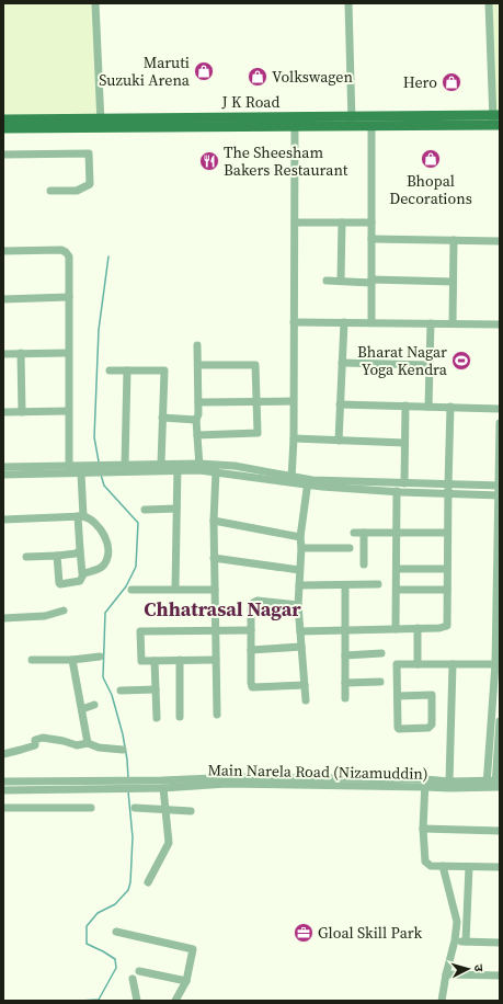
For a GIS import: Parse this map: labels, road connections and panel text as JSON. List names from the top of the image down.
{
  "streets": {
    "main road": ["J K Road"],
    "street": ["Main Narela Road (Nizamuddin)"]
  },
  "districts": ["Chhatrasal Nagar"],
  "places": {
    "shop": [
      "Maruti Suzuki Arena",
      "Volkswagen",
      "Hero",
      "Bhopal Decorations"
    ],
    "restaurant": ["The Sheesham Bakers Restaurant"],
    "sports": ["Bharat Nagar Yoga Kendra"],
    "office": ["Gloal Skill Park"]
  },
  "north": "right"
}
